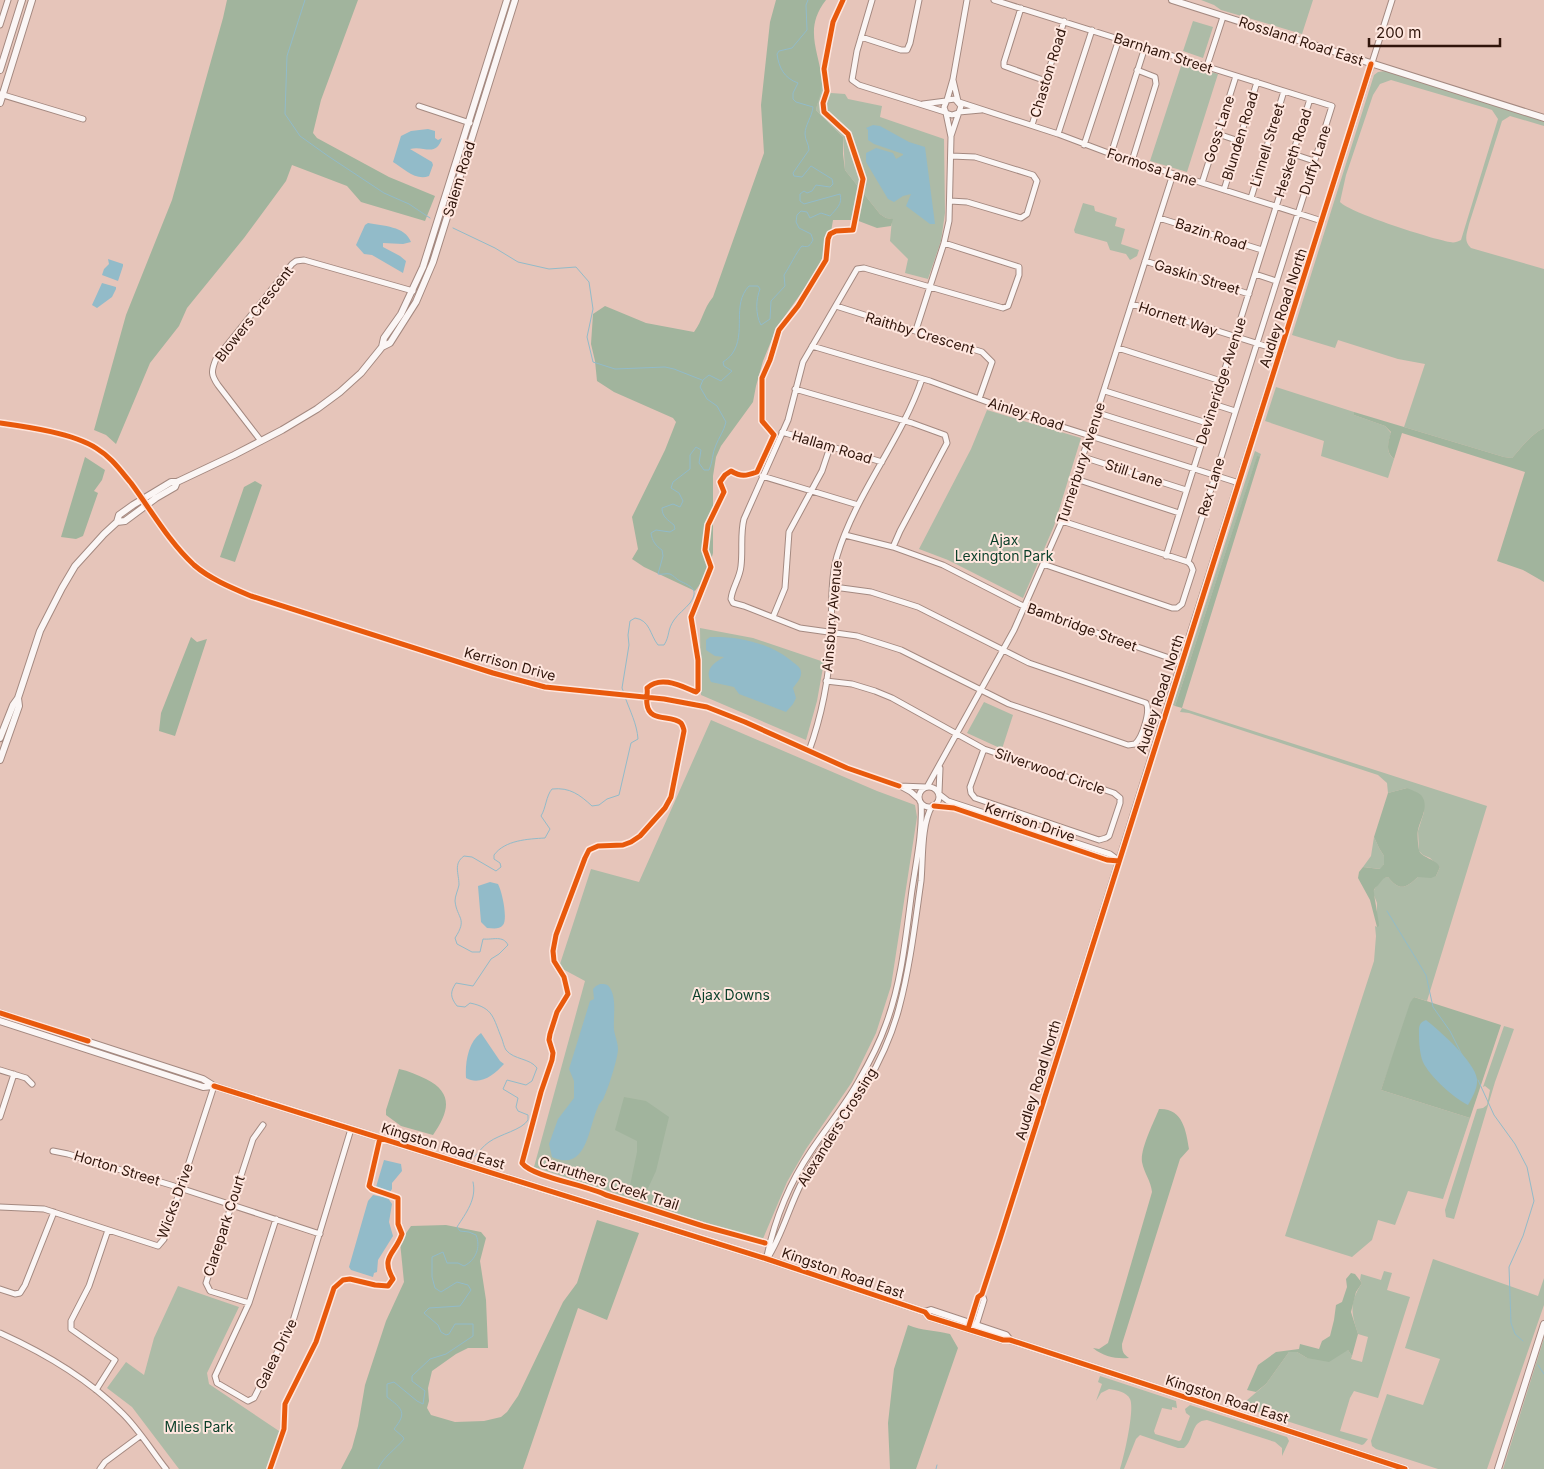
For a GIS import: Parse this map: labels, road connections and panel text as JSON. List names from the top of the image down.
{
  "streets": {
    "main road": ["Rossland Road East", "Salem Road", "Kingston Road East"],
    "street": [
      "Barnham Street",
      "Chaston Road",
      "Goss Lane",
      "Blunden Road",
      "Linnell Street",
      "Hesketh Road",
      "Duffy Lane",
      "Formosa Lane",
      "Bazin Road",
      "Gaskin Street",
      "Audley Road North",
      "Blowers Crescent",
      "Hornett Way",
      "Raithby Crescent",
      "Devineridge Avenue",
      "Ainley Road",
      "Hallam Road",
      "Turnerbury Avenue",
      "Still Lane",
      "Rex Lane",
      "Ainsbury Avenue",
      "Bambridge Street",
      "Kerrison Drive",
      "Silverwood Circle",
      "Alexanders Crossing",
      "Horton Street",
      "Wicks Drive",
      "Clarepark Court",
      "Galea Drive"
    ],
    "cycle path": ["Carruthers Creek Trail"]
  },
  "crossings": [
    ["Rossland Road East", "Audley Road North"],
    ["Barnham Street", "Chaston Road"],
    ["Barnham Street", "Goss Lane"],
    ["Barnham Street", "Blunden Road"],
    ["Barnham Street", "Linnell Street"],
    ["Barnham Street", "Hesketh Road"],
    ["Barnham Street", "Duffy Lane"],
    ["Chaston Road", "Formosa Lane"],
    ["Goss Lane", "Formosa Lane"],
    ["Blunden Road", "Formosa Lane"],
    ["Linnell Street", "Formosa Lane"],
    ["Hesketh Road", "Formosa Lane"],
    ["Hesketh Road", "Devineridge Avenue"],
    ["Duffy Lane", "Formosa Lane"],
    ["Duffy Lane", "Rex Lane"],
    ["Formosa Lane", "Audley Road North"],
    ["Formosa Lane", "Devineridge Avenue"],
    ["Formosa Lane", "Turnerbury Avenue"],
    ["Salem Road", "Blowers Crescent"],
    ["Salem Road", "Kerrison Drive"],
    ["Bazin Road", "Devineridge Avenue"],
    ["Bazin Road", "Turnerbury Avenue"],
    ["Gaskin Street", "Devineridge Avenue"],
    ["Gaskin Street", "Turnerbury Avenue"],
    ["Audley Road North", "Hornett Way"],
    ["Audley Road North", "Ainley Road"],
    ["Audley Road North", "Bambridge Street"],
    ["Audley Road North", "Kerrison Drive"],
    ["Audley Road North", "Kingston Road East"],
    ["Hornett Way", "Devineridge Avenue"],
    ["Hornett Way", "Turnerbury Avenue"],
    ["Hornett Way", "Rex Lane"],
    ["Raithby Crescent", "Ainley Road"],
    ["Devineridge Avenue", "Ainley Road"],
    ["Devineridge Avenue", "Still Lane"],
    ["Ainley Road", "Turnerbury Avenue"],
    ["Ainley Road", "Rex Lane"],
    ["Ainley Road", "Ainsbury Avenue"],
    ["Hallam Road", "Ainsbury Avenue"],
    ["Turnerbury Avenue", "Still Lane"],
    ["Turnerbury Avenue", "Rex Lane"],
    ["Turnerbury Avenue", "Bambridge Street"],
    ["Turnerbury Avenue", "Kerrison Drive"],
    ["Turnerbury Avenue", "Silverwood Circle"],
    ["Turnerbury Avenue", "Alexanders Crossing"],
    ["Ainsbury Avenue", "Bambridge Street"],
    ["Ainsbury Avenue", "Kerrison Drive"],
    ["Ainsbury Avenue", "Silverwood Circle"],
    ["Kerrison Drive", "Alexanders Crossing"],
    ["Alexanders Crossing", "Kingston Road East"],
    ["Kingston Road East", "Wicks Drive"],
    ["Kingston Road East", "Galea Drive"],
    ["Horton Street", "Wicks Drive"],
    ["Horton Street", "Clarepark Court"],
    ["Horton Street", "Galea Drive"],
    ["Clarepark Court", "Galea Drive"]
  ],
  "parks": ["Ajax Lexington Park", "Ajax Downs", "Miles Park"],
  "scale_bar": "200 m"
}
